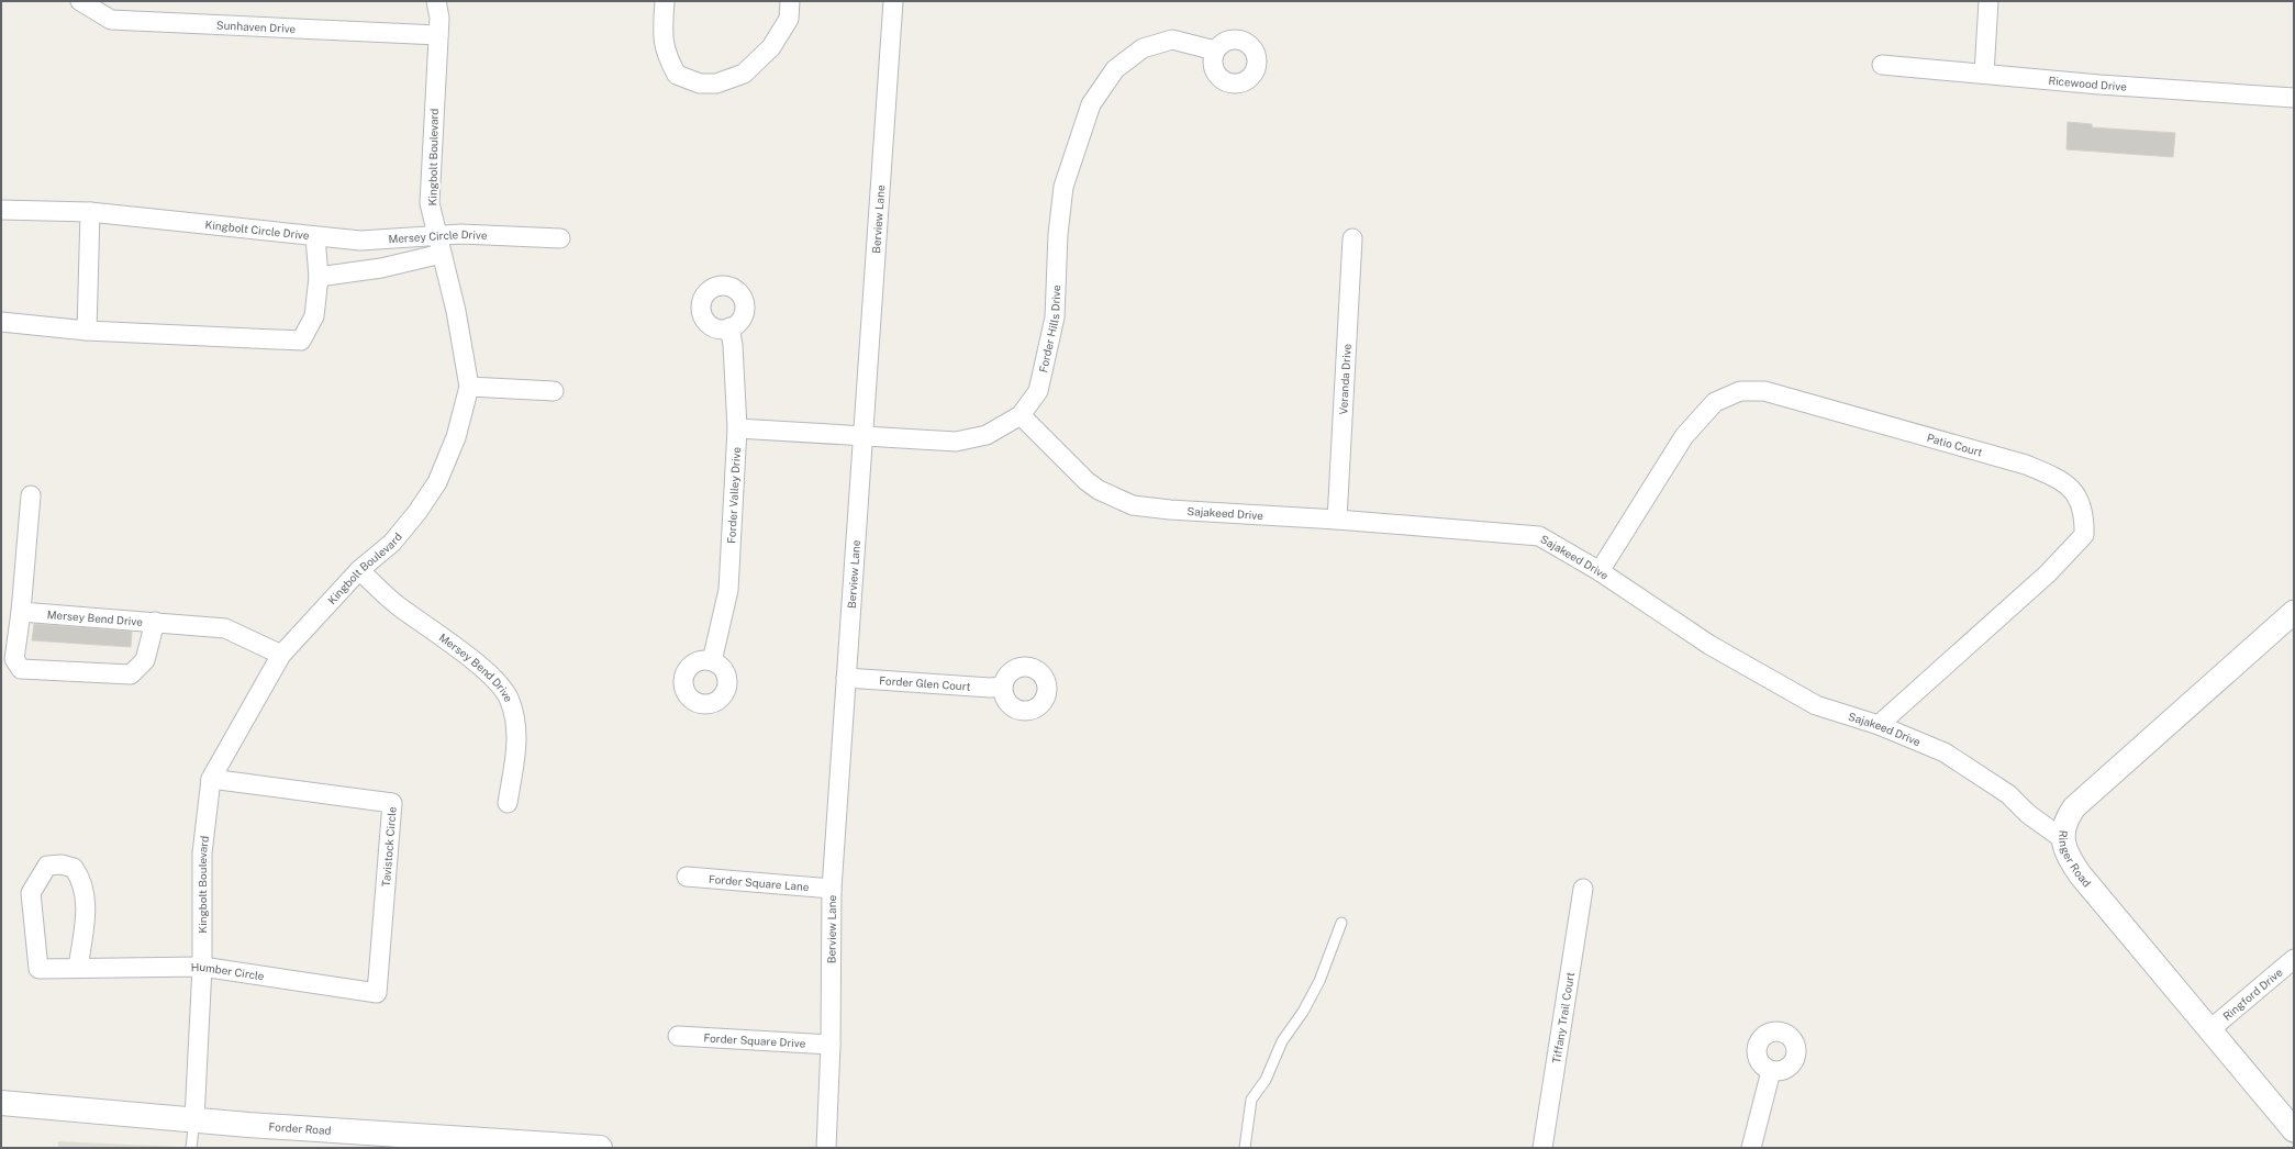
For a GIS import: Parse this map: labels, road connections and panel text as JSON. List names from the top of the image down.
{
  "streets": {
    "main road": ["Forder Road"],
    "street": [
      "Sunhaven Drive",
      "Ricewood Drive",
      "Kingbolt Boulevard",
      "Berview Lane",
      "Kingbolt Circle Drive",
      "Mersey Circle Drive",
      "Forder Hills Drive",
      "Veranda Drive",
      "Patio Court",
      "Forder Valley Drive",
      "Sajakeed Drive",
      "Mersey Bend Drive",
      "Forder Glen Court",
      "Tavistock Circle",
      "Ringer Road",
      "Forder Square Lane",
      "Humber Circle",
      "Ringford Drive",
      "Tiffany Trail Court",
      "Forder Square Drive"
    ]
  },
  "crossings": [
    ["Sunhaven Drive", "Kingbolt Boulevard"],
    ["Kingbolt Boulevard", "Mersey Circle Drive"],
    ["Kingbolt Boulevard", "Mersey Bend Drive"],
    ["Kingbolt Boulevard", "Tavistock Circle"],
    ["Kingbolt Boulevard", "Humber Circle"],
    ["Kingbolt Boulevard", "Forder Road"],
    ["Berview Lane", "Forder Hills Drive"],
    ["Berview Lane", "Forder Glen Court"],
    ["Berview Lane", "Forder Square Lane"],
    ["Berview Lane", "Forder Square Drive"],
    ["Kingbolt Circle Drive", "Mersey Circle Drive"],
    ["Forder Hills Drive", "Forder Valley Drive"],
    ["Forder Hills Drive", "Sajakeed Drive"],
    ["Veranda Drive", "Sajakeed Drive"],
    ["Patio Court", "Sajakeed Drive"],
    ["Sajakeed Drive", "Ringer Road"],
    ["Tavistock Circle", "Humber Circle"],
    ["Ringer Road", "Ringford Drive"]
  ]
}
